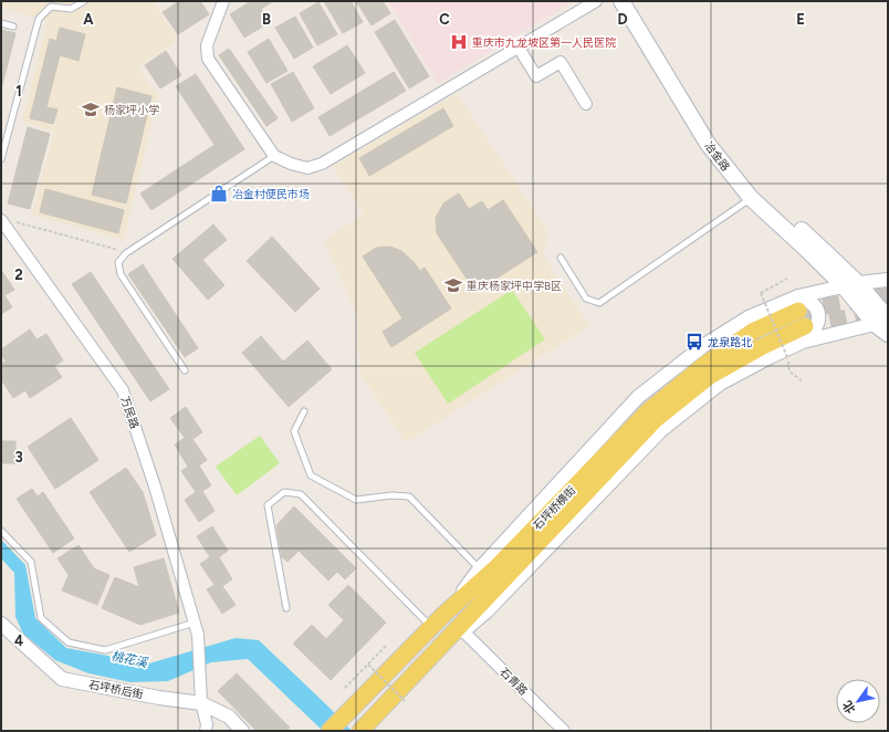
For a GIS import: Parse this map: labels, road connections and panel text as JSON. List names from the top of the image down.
{
  "streets": {
    "main road": ["冶金路", "石坪桥横街"],
    "street": ["万民路", "石青路", "石坪桥后街"]
  },
  "crossings": [
    ["万民路", "石坪桥后街"]
  ],
  "water": ["桃花溪"],
  "places": {
    "hospital": ["重庆市九龙坡区第一人民医院"],
    "school or university": ["杨家坪小学", "重庆杨家坪中学B区"],
    "shop": ["冶金村便民市场"],
    "bus stop": ["龙泉路北"]
  },
  "north": "bottom left",
  "grid": {
    "columns": [
      "A",
      "B",
      "C",
      "D",
      "E"
    ],
    "rows": [
      "1",
      "2",
      "3",
      "4"
    ]
  }
}
